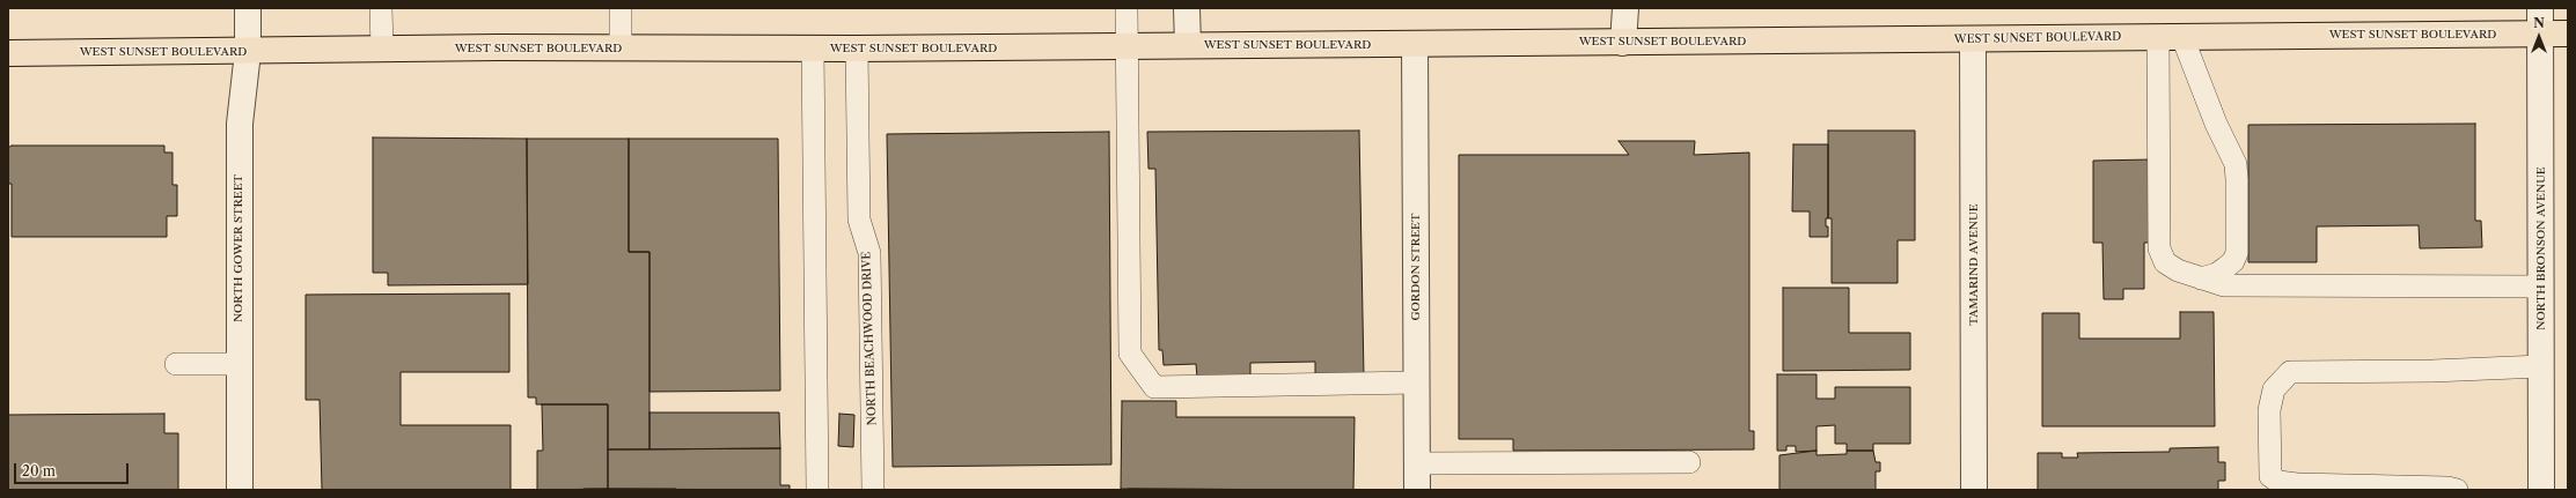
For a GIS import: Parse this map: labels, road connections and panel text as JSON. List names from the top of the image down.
{
  "streets": {
    "main road": ["WEST SUNSET BOULEVARD"],
    "street": [
      "NORTH GOWER STREET",
      "NORTH BRONSON AVENUE",
      "TAMARIND AVENUE",
      "GORDON STREET"
    ],
    "lane": ["NORTH BEACHWOOD DRIVE"]
  },
  "crossings": [
    ["WEST SUNSET BOULEVARD", "NORTH GOWER STREET"],
    ["WEST SUNSET BOULEVARD", "NORTH BRONSON AVENUE"],
    ["WEST SUNSET BOULEVARD", "TAMARIND AVENUE"],
    ["WEST SUNSET BOULEVARD", "GORDON STREET"],
    ["WEST SUNSET BOULEVARD", "NORTH BEACHWOOD DRIVE"]
  ],
  "scale_bar": "20 m",
  "north": "top"
}
